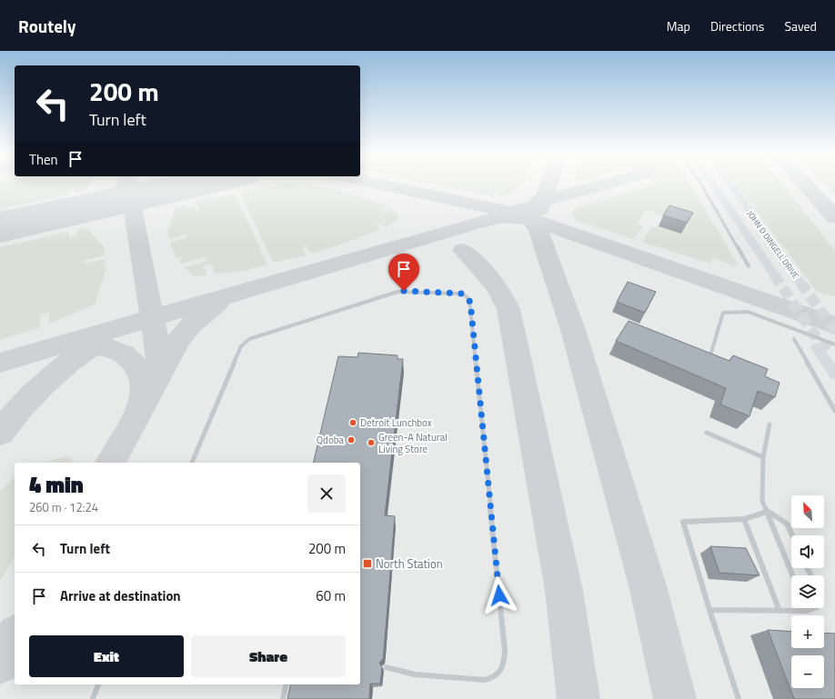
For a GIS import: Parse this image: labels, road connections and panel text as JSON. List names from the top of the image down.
{
  "streets": {
    "highway": ["JOHN D DINGELL DRIVE"]
  },
  "places": {
    "other": ["Detroit Lunchbox", "Qdoba", "Green-A Natural Living Store"],
    "transit": ["North Station"]
  },
  "north": "top left",
  "page": {
    "header": "Routely",
    "nav": ["Map", "Directions", "Saved"],
    "turn": ["200 m", "Turn left"],
    "then": "Then",
    "heading": ["4 min", "260 m · 12:24"],
    "map_buttons": ["+", "−"],
    "list": [
      {
        "name": "Turn left",
        "value": "200 m"
      },
      {
        "name": "Arrive at destination",
        "value": "60 m"
      }
    ],
    "buttons": ["Exit", "Share"]
  }
}
